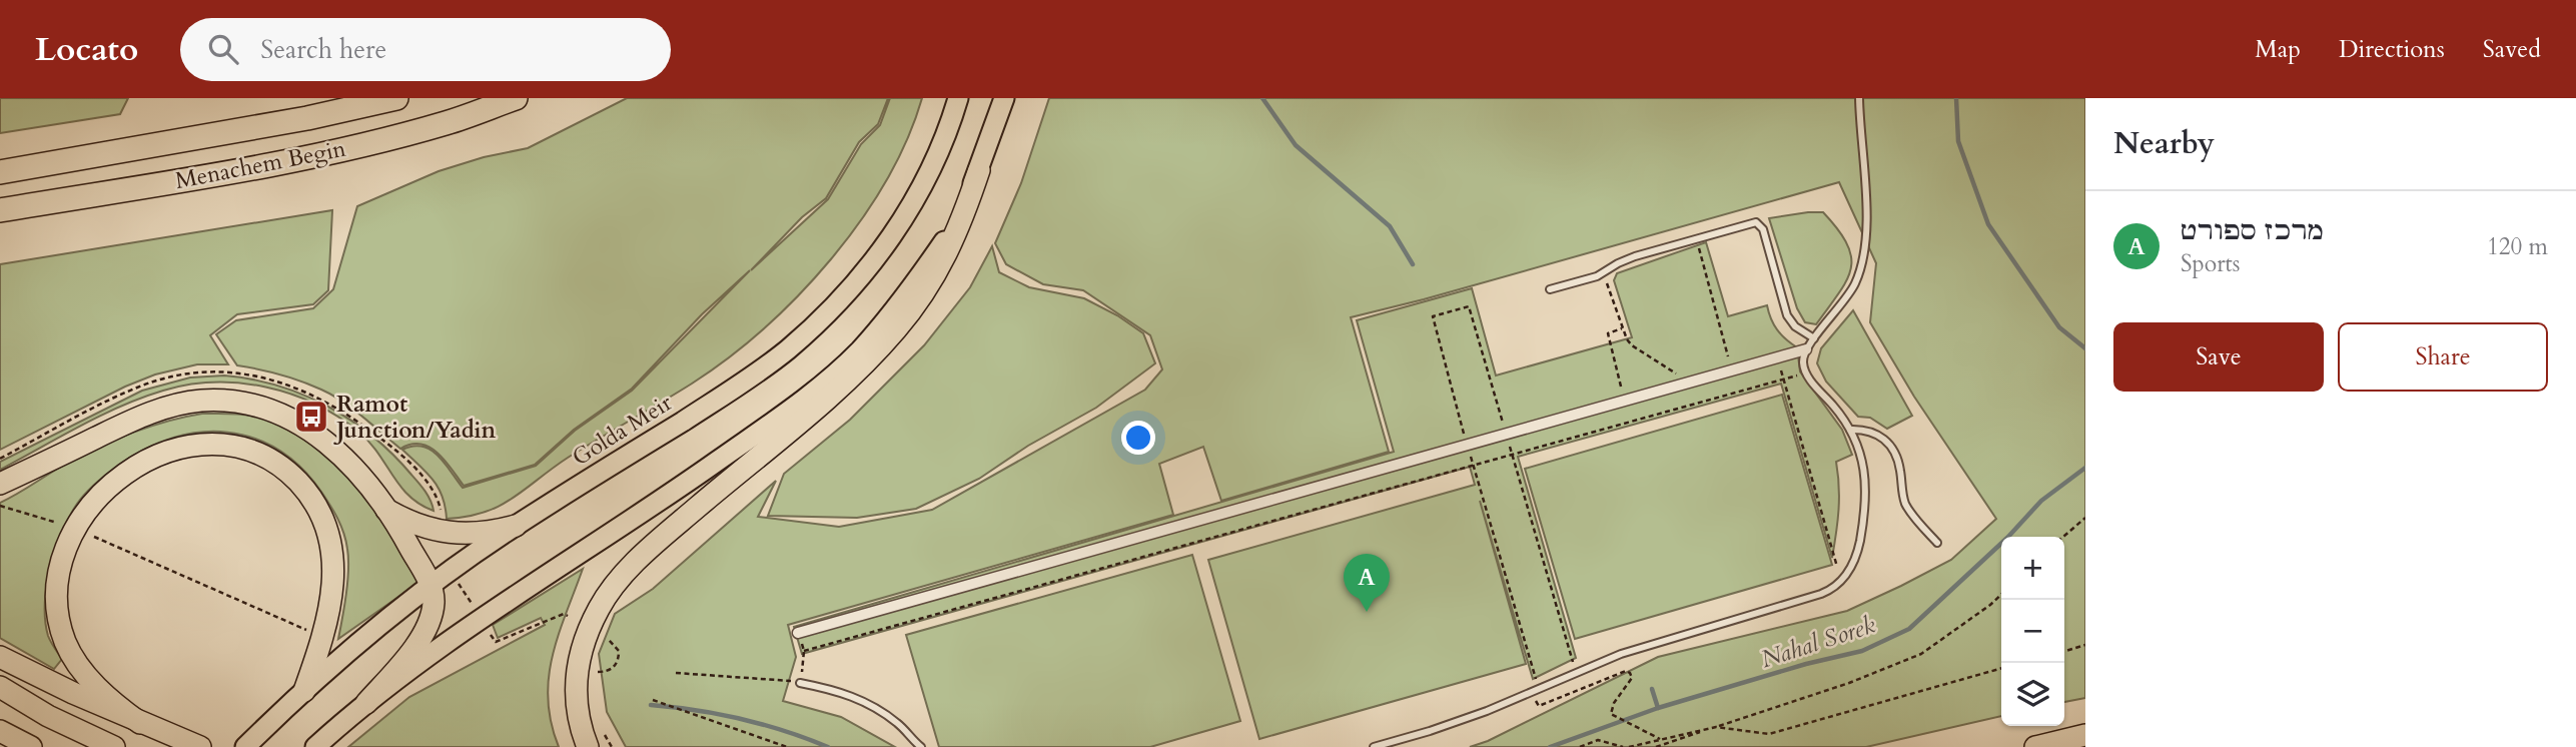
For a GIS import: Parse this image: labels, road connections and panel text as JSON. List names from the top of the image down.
{
  "streets": {
    "highway": ["Menachem Begin"],
    "main road": ["Golda Meir"]
  },
  "water": ["Nahal Sorek"],
  "places": {
    "bus stop": ["Ramot Junction/Yadin"]
  },
  "page": {
    "header": "Locato",
    "search": "Search here",
    "nav": ["Map", "Directions", "Saved"],
    "heading": "Nearby",
    "list": [
      {
        "mark": "A",
        "name": "מרכז ספורט",
        "note": "Sports",
        "value": "120 m"
      }
    ],
    "buttons": ["Save", "Share"],
    "map_buttons": ["+", "−"],
    "pins": "A"
  }
}
